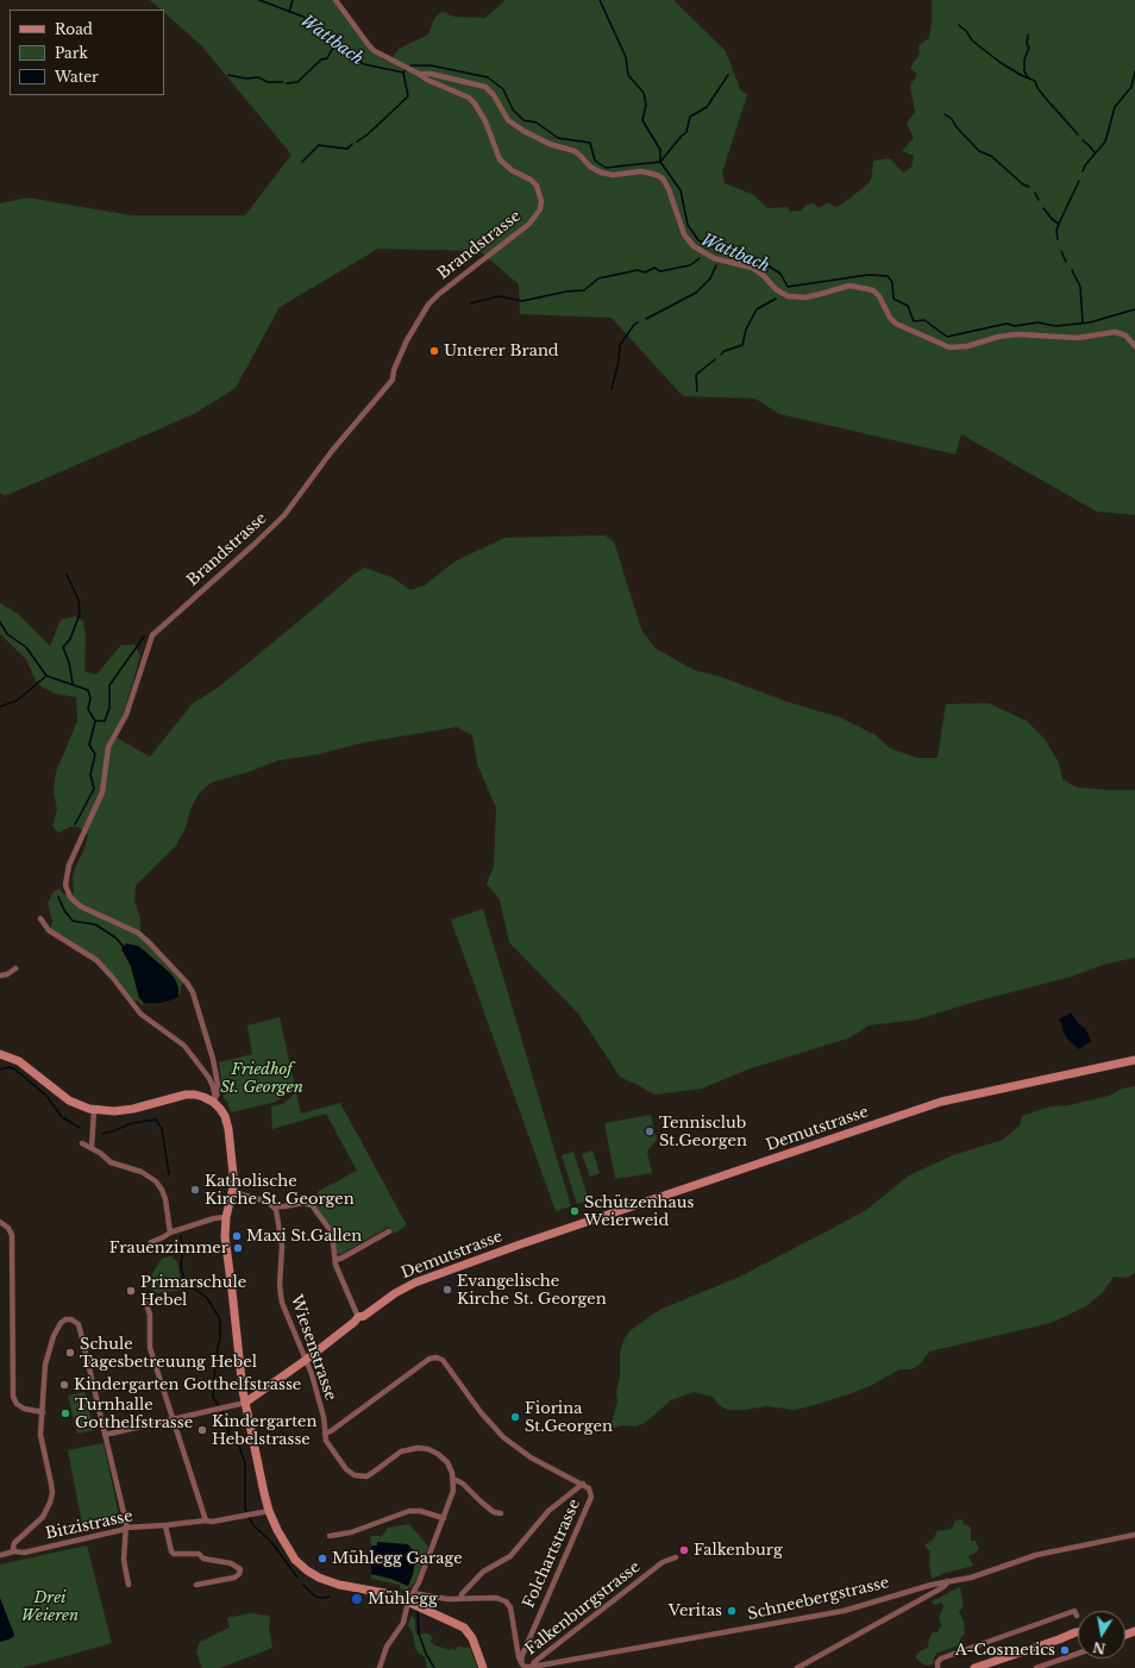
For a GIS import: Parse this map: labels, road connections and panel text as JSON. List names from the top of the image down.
{
  "streets": {
    "street": [
      "Brandstrasse",
      "Demutstrasse",
      "Wiesenstrasse",
      "Bitzistrasse",
      "Folchartstrasse",
      "Schneebergstrasse",
      "Falkenburgstrasse"
    ]
  },
  "crossings": [
    ["Demutstrasse", "Wiesenstrasse"],
    ["Wiesenstrasse", "Folchartstrasse"],
    ["Folchartstrasse", "Falkenburgstrasse"],
    ["Schneebergstrasse", "Falkenburgstrasse"]
  ],
  "water": ["Wattbach"],
  "parks": ["Friedhof St. Georgen", "Drei Weieren"],
  "places": [
    "Unterer Brand",
    "Tennisclub St.Georgen",
    "Katholische Kirche St. Georgen",
    "Schützenhaus Weierweid",
    "Maxi St.Gallen",
    "Frauenzimmer",
    "Evangelische Kirche St. Georgen",
    "Primarschule Hebel",
    "Schule Tagesbetreuung Hebel",
    "Kindergarten Gotthelfstrasse",
    "Turnhalle Gotthelfstrasse",
    "Fiorina St.Georgen",
    "Kindergarten Hebelstrasse",
    "Falkenburg",
    "Mühlegg Garage",
    "Mühlegg",
    "Veritas",
    "A-Cosmetics"
  ],
  "legend": ["Road", "Park", "Water"],
  "north": "bottom"
}
